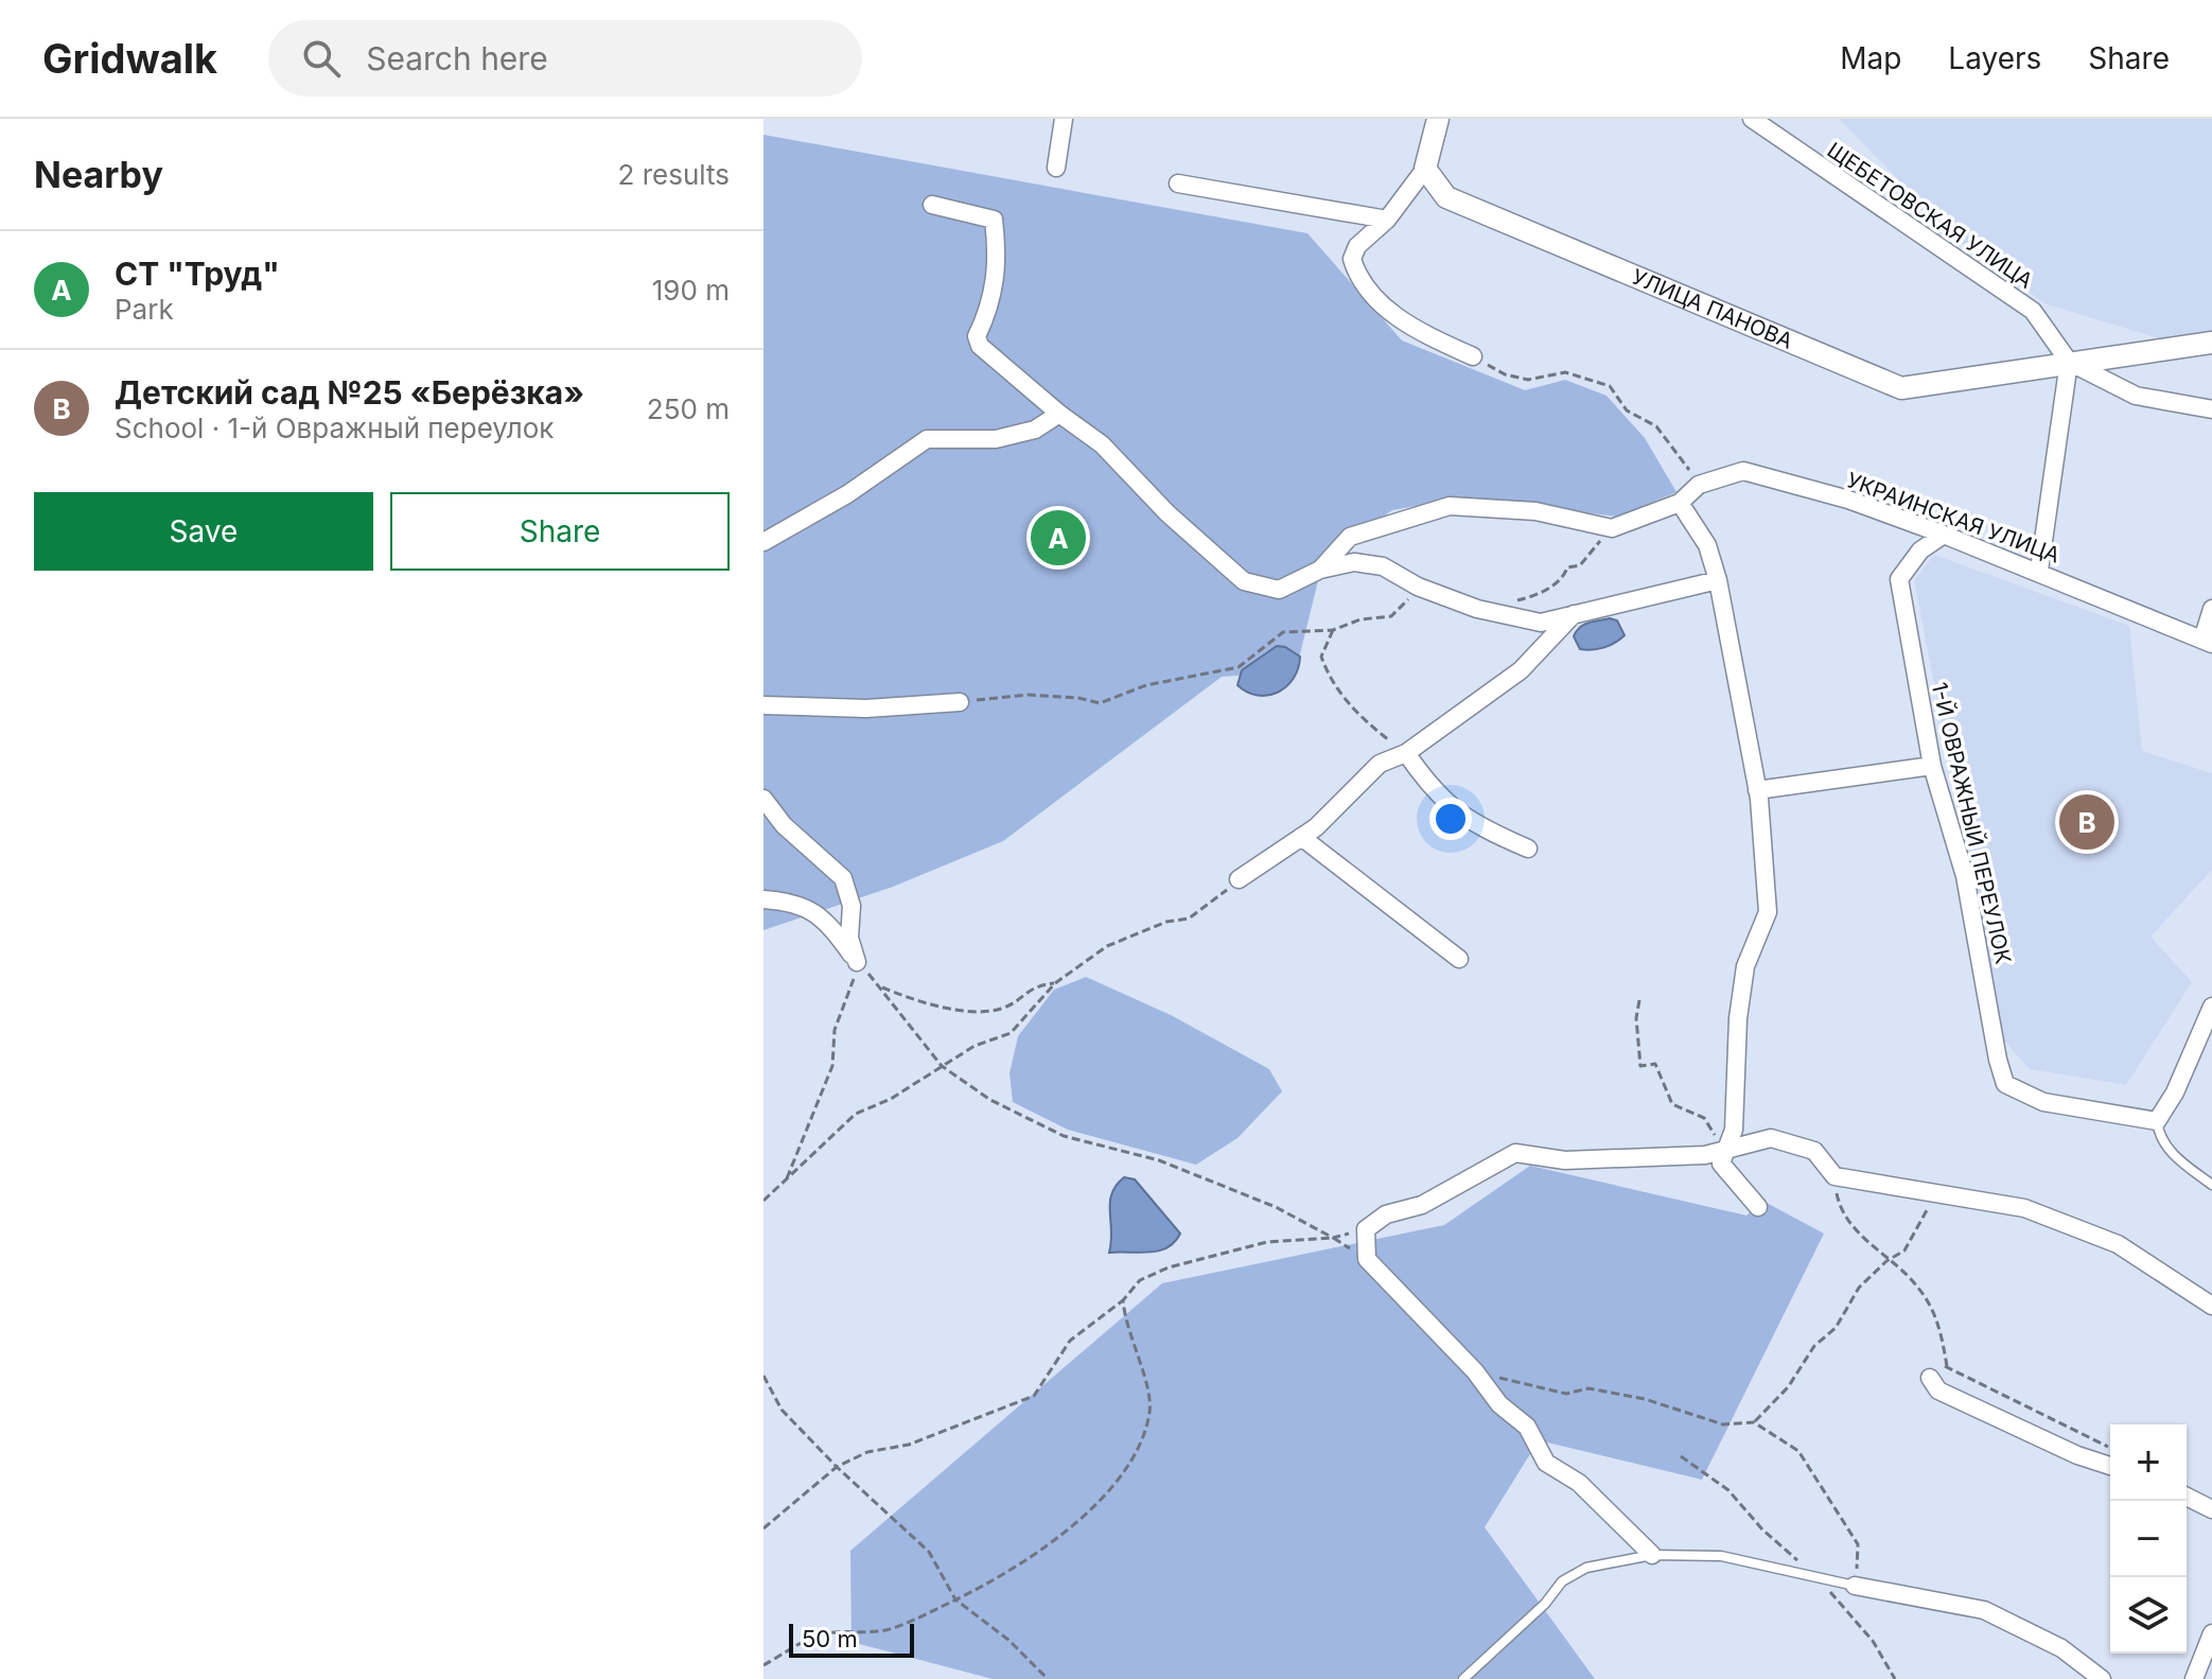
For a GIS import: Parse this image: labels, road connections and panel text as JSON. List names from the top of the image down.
{
  "streets": {
    "street": [
      "ЩЕБЕТОВСКАЯ УЛИЦА",
      "УЛИЦА ПАНОВА",
      "УКРАИНСКАЯ УЛИЦА",
      "1-Й ОВРАЖНЫЙ ПЕРЕУЛОК"
    ]
  },
  "crossings": [
    ["ЩЕБЕТОВСКАЯ УЛИЦА", "УЛИЦА ПАНОВА"],
    ["УКРАИНСКАЯ УЛИЦА", "1-Й ОВРАЖНЫЙ ПЕРЕУЛОК"]
  ],
  "scale_bar": "50 m",
  "page": {
    "header": "Gridwalk",
    "search": "Search here",
    "nav": ["Map", "Layers", "Share"],
    "heading": ["Nearby", "2 results"],
    "list": [
      {
        "mark": "A",
        "name": "СТ \"Труд\"",
        "note": "Park",
        "value": "190 m"
      },
      {
        "mark": "B",
        "name": "Детский сад №25 «Берёзка»",
        "note": "School · 1-й Овражный переулок",
        "value": "250 m"
      }
    ],
    "buttons": ["Save", "Share"],
    "pins": ["A", "B"],
    "map_buttons": ["+", "−"],
    "scale": "50 m"
  }
}
